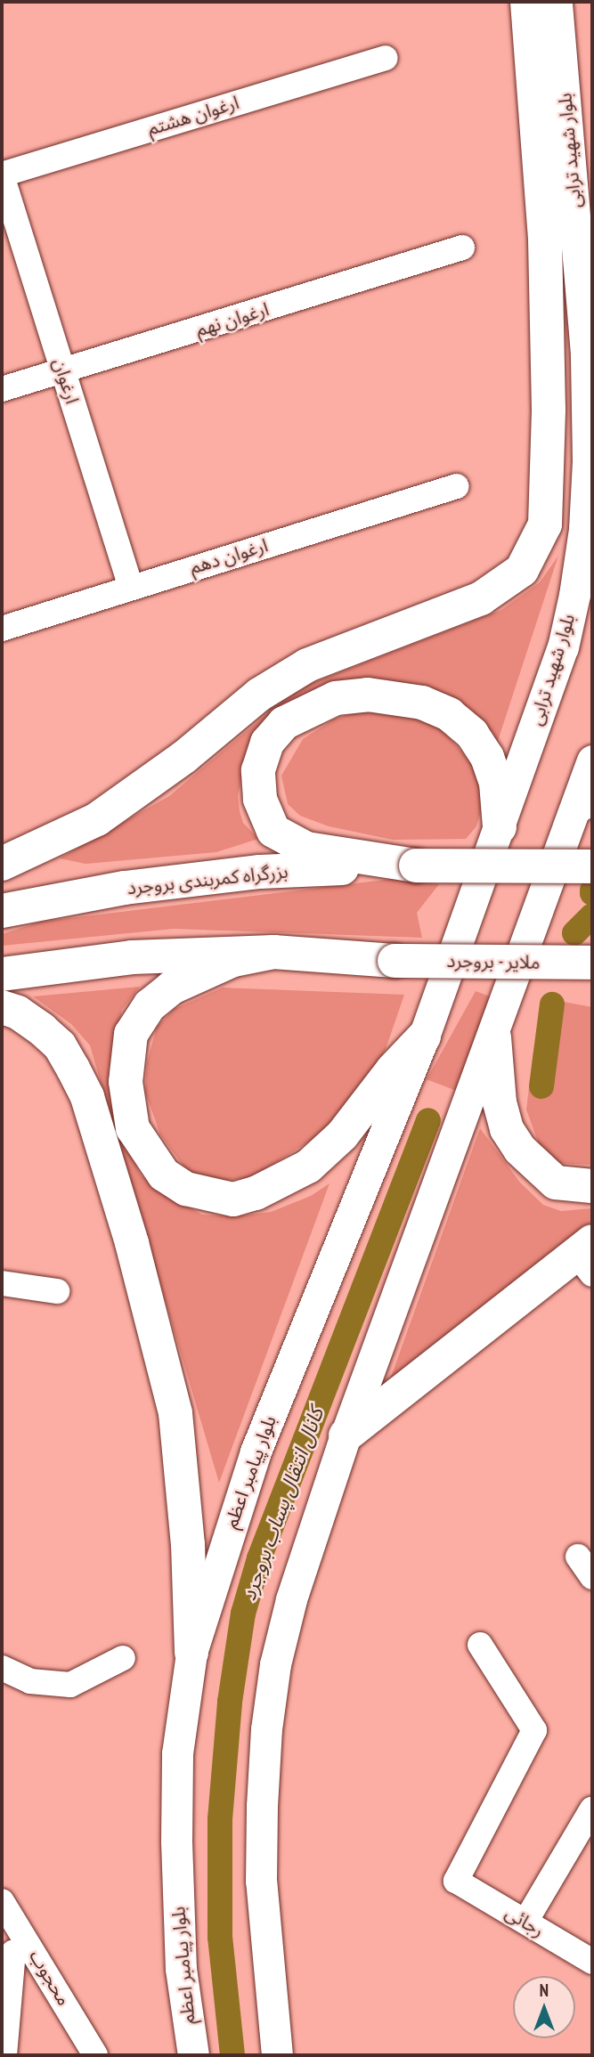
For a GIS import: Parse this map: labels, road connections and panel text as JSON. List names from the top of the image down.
{
  "streets": {
    "highway": ["بزرگراه کمربندی بروجرد", "ملایر - بروجرد"],
    "main road": ["بلوار شهید ترابی", "بلوار پیامبر اعظم"],
    "street": [
      "ارغوان هشتم",
      "ارغوان نهم",
      "ارغوان",
      "ارغوان دهم",
      "رجائی",
      "محجوب"
    ]
  },
  "crossings": [
    ["ارغوان هشتم", "ارغوان"],
    ["بلوار شهید ترابی", "بلوار پیامبر اعظم"],
    ["ارغوان نهم", "ارغوان"],
    ["ارغوان", "ارغوان دهم"]
  ],
  "water": ["کانال انتقال پساب بروجرد"],
  "north": "top"
}
